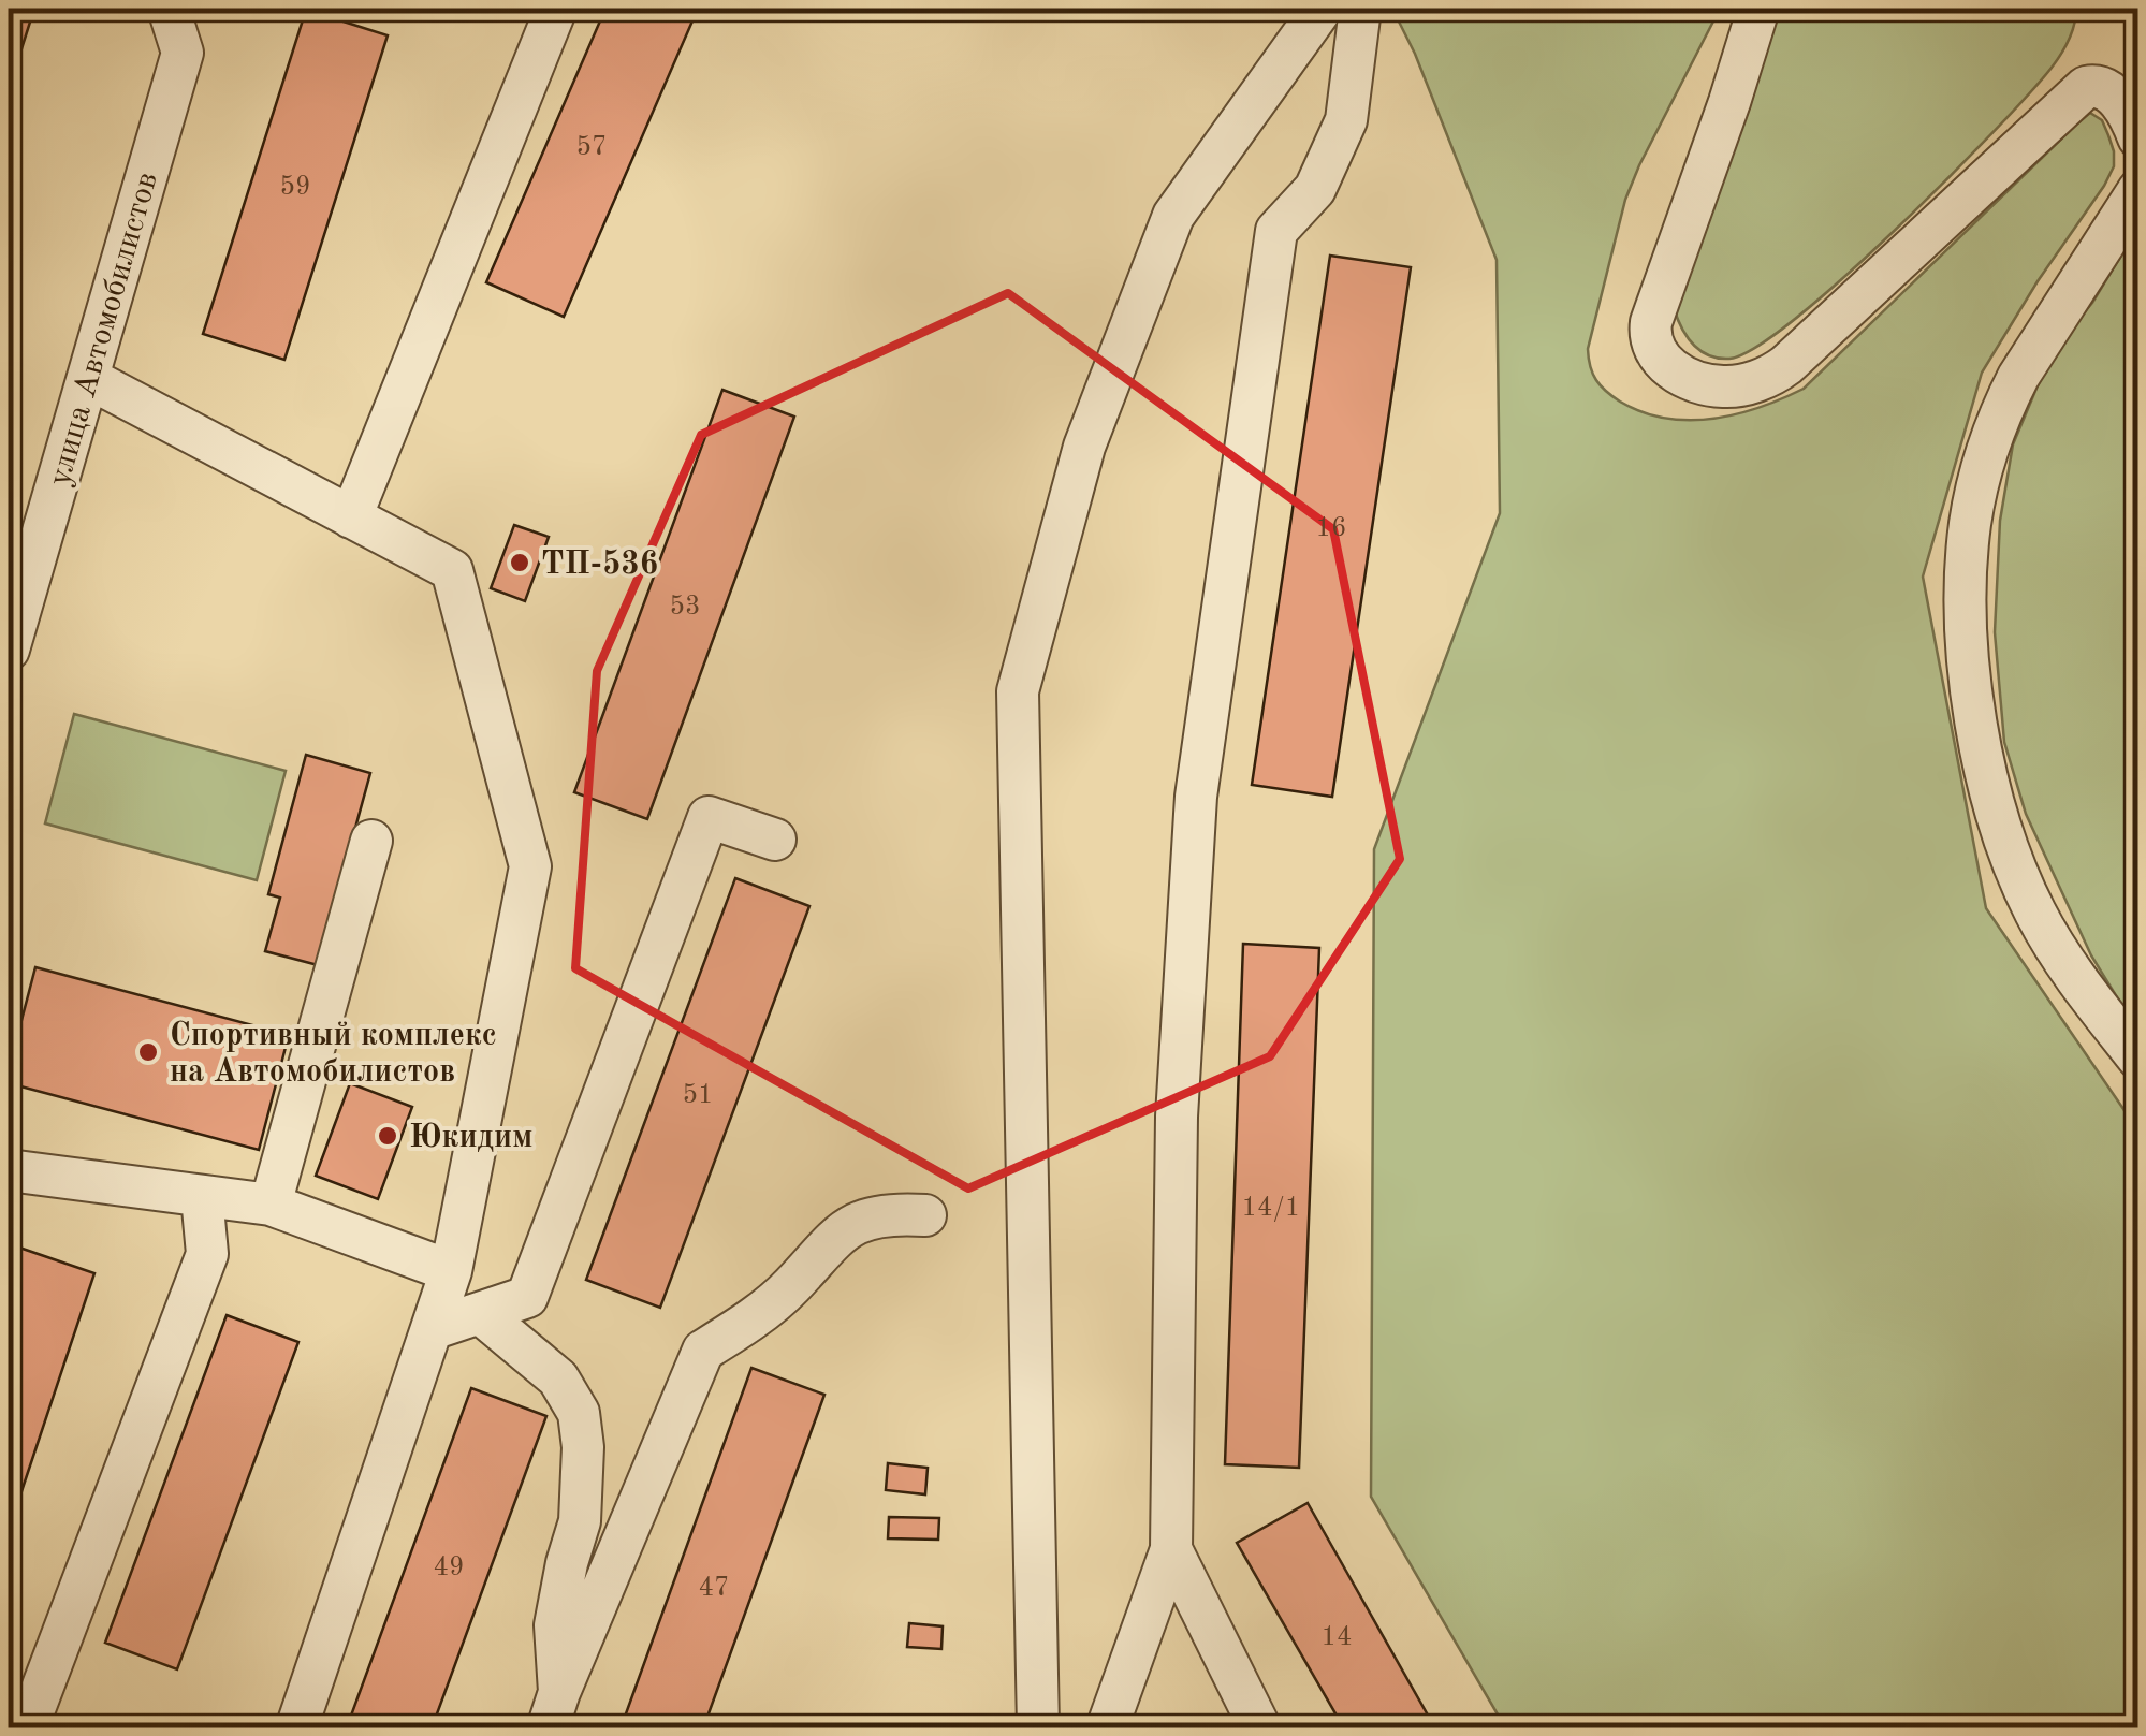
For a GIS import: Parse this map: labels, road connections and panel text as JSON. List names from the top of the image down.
{
  "streets": {
    "street": ["улица Автомобилистов"]
  },
  "places": ["ТП-536", "Спортивный комплекс на Автомобилистов", "Юкидим"],
  "house_numbers": [
    "57",
    "59",
    "16",
    "53",
    "51",
    "14/1",
    "49",
    "47",
    "14"
  ]
}
